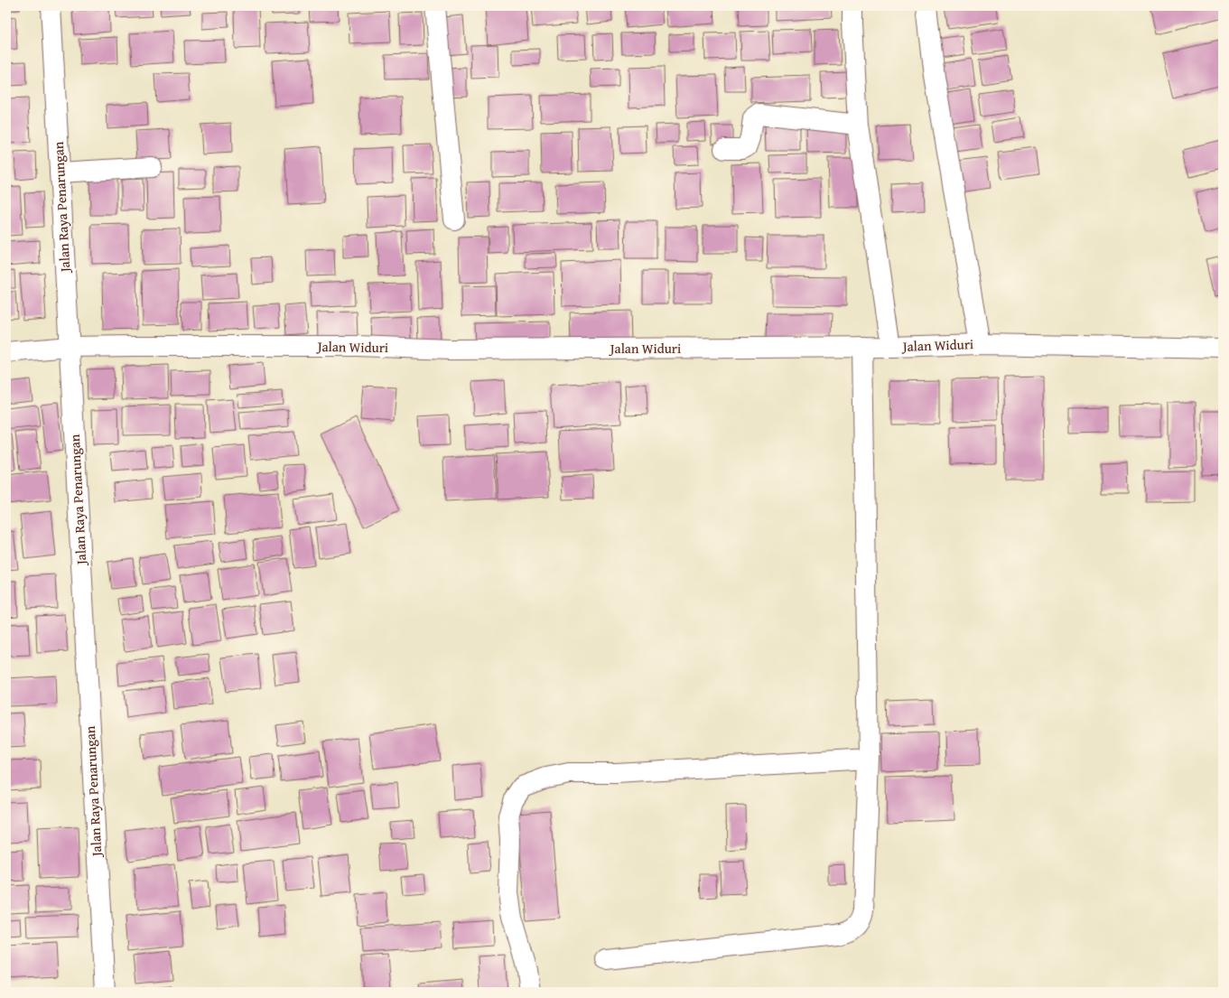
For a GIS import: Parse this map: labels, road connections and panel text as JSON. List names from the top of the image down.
{
  "streets": {
    "street": ["Jalan Raya Penarungan", "Jalan Widuri"]
  },
  "crossings": [
    ["Jalan Raya Penarungan", "Jalan Widuri"]
  ]
}
